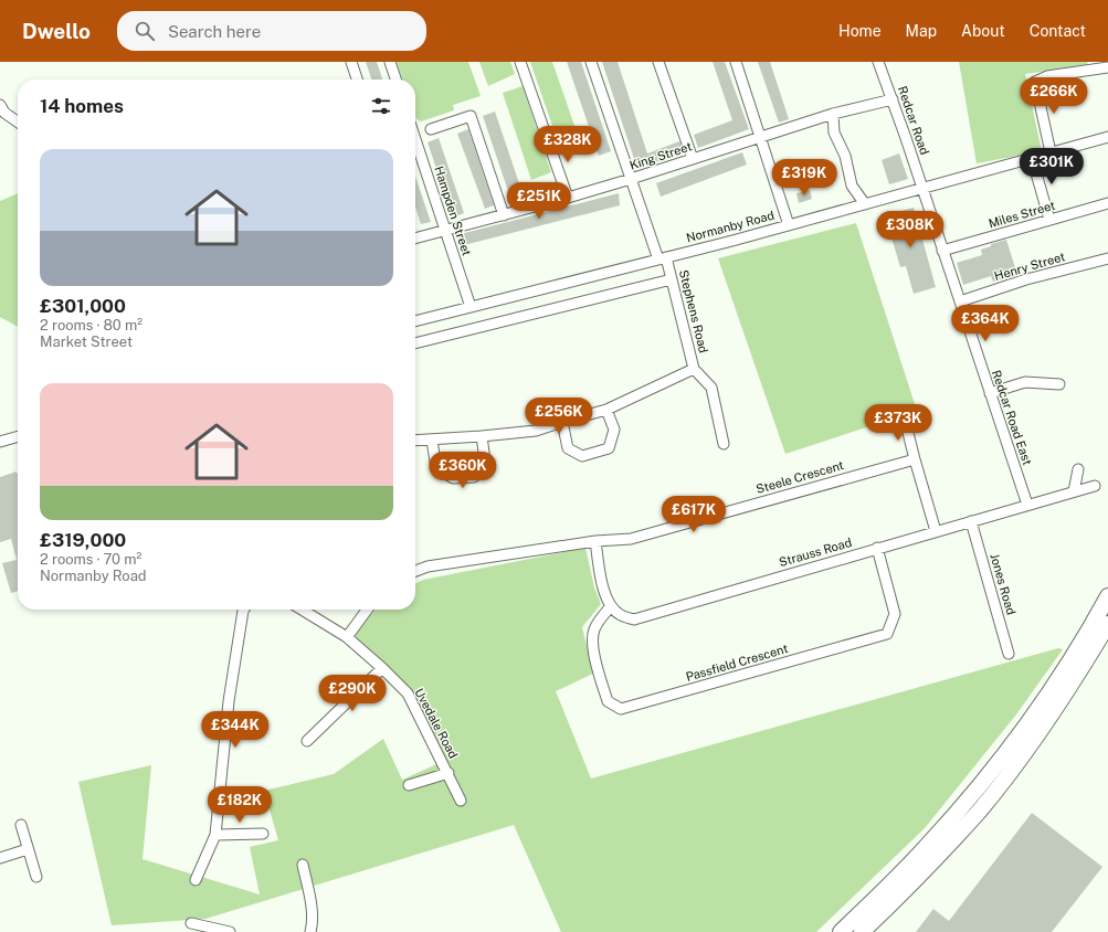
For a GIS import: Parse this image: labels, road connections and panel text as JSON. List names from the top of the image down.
{
  "streets": {
    "street": [
      "Redcar Road",
      "King Street",
      "Hampden Street",
      "Miles Street",
      "Normanby Road",
      "Henry Street",
      "Stephens Road",
      "Redcar Road East",
      "Steele Crescent",
      "Strauss Road",
      "Jones Road",
      "Passfield Crescent",
      "Uvedale Road"
    ]
  },
  "crossings": [
    ["Redcar Road", "King Street"],
    ["Redcar Road", "Normanby Road"],
    ["Redcar Road", "Redcar Road East"],
    ["King Street", "Hampden Street"],
    ["King Street", "Stephens Road"],
    ["Hampden Street", "Normanby Road"],
    ["Miles Street", "Redcar Road East"],
    ["Normanby Road", "Stephens Road"],
    ["Normanby Road", "Redcar Road East"],
    ["Henry Street", "Redcar Road East"],
    ["Redcar Road East", "Strauss Road"],
    ["Strauss Road", "Jones Road"],
    ["Strauss Road", "Passfield Crescent"]
  ],
  "page": {
    "header": "Dwello",
    "search": "Search here",
    "nav": [
      "Home",
      "Map",
      "About",
      "Contact"
    ],
    "price": [
      "£266K",
      "£328K",
      "£301K",
      "£319K",
      "£251K",
      "£308K",
      "£364K",
      "£256K",
      "£373K",
      "£360K",
      "£617K",
      "£290K",
      "£344K",
      "£182K"
    ],
    "heading": "14 homes",
    "list": [
      {
        "name": "£301,000",
        "note": "2 rooms · 80 m² · Market Street"
      },
      {
        "name": "£319,000",
        "note": "2 rooms · 70 m² · Normanby Road"
      }
    ]
  }
}
